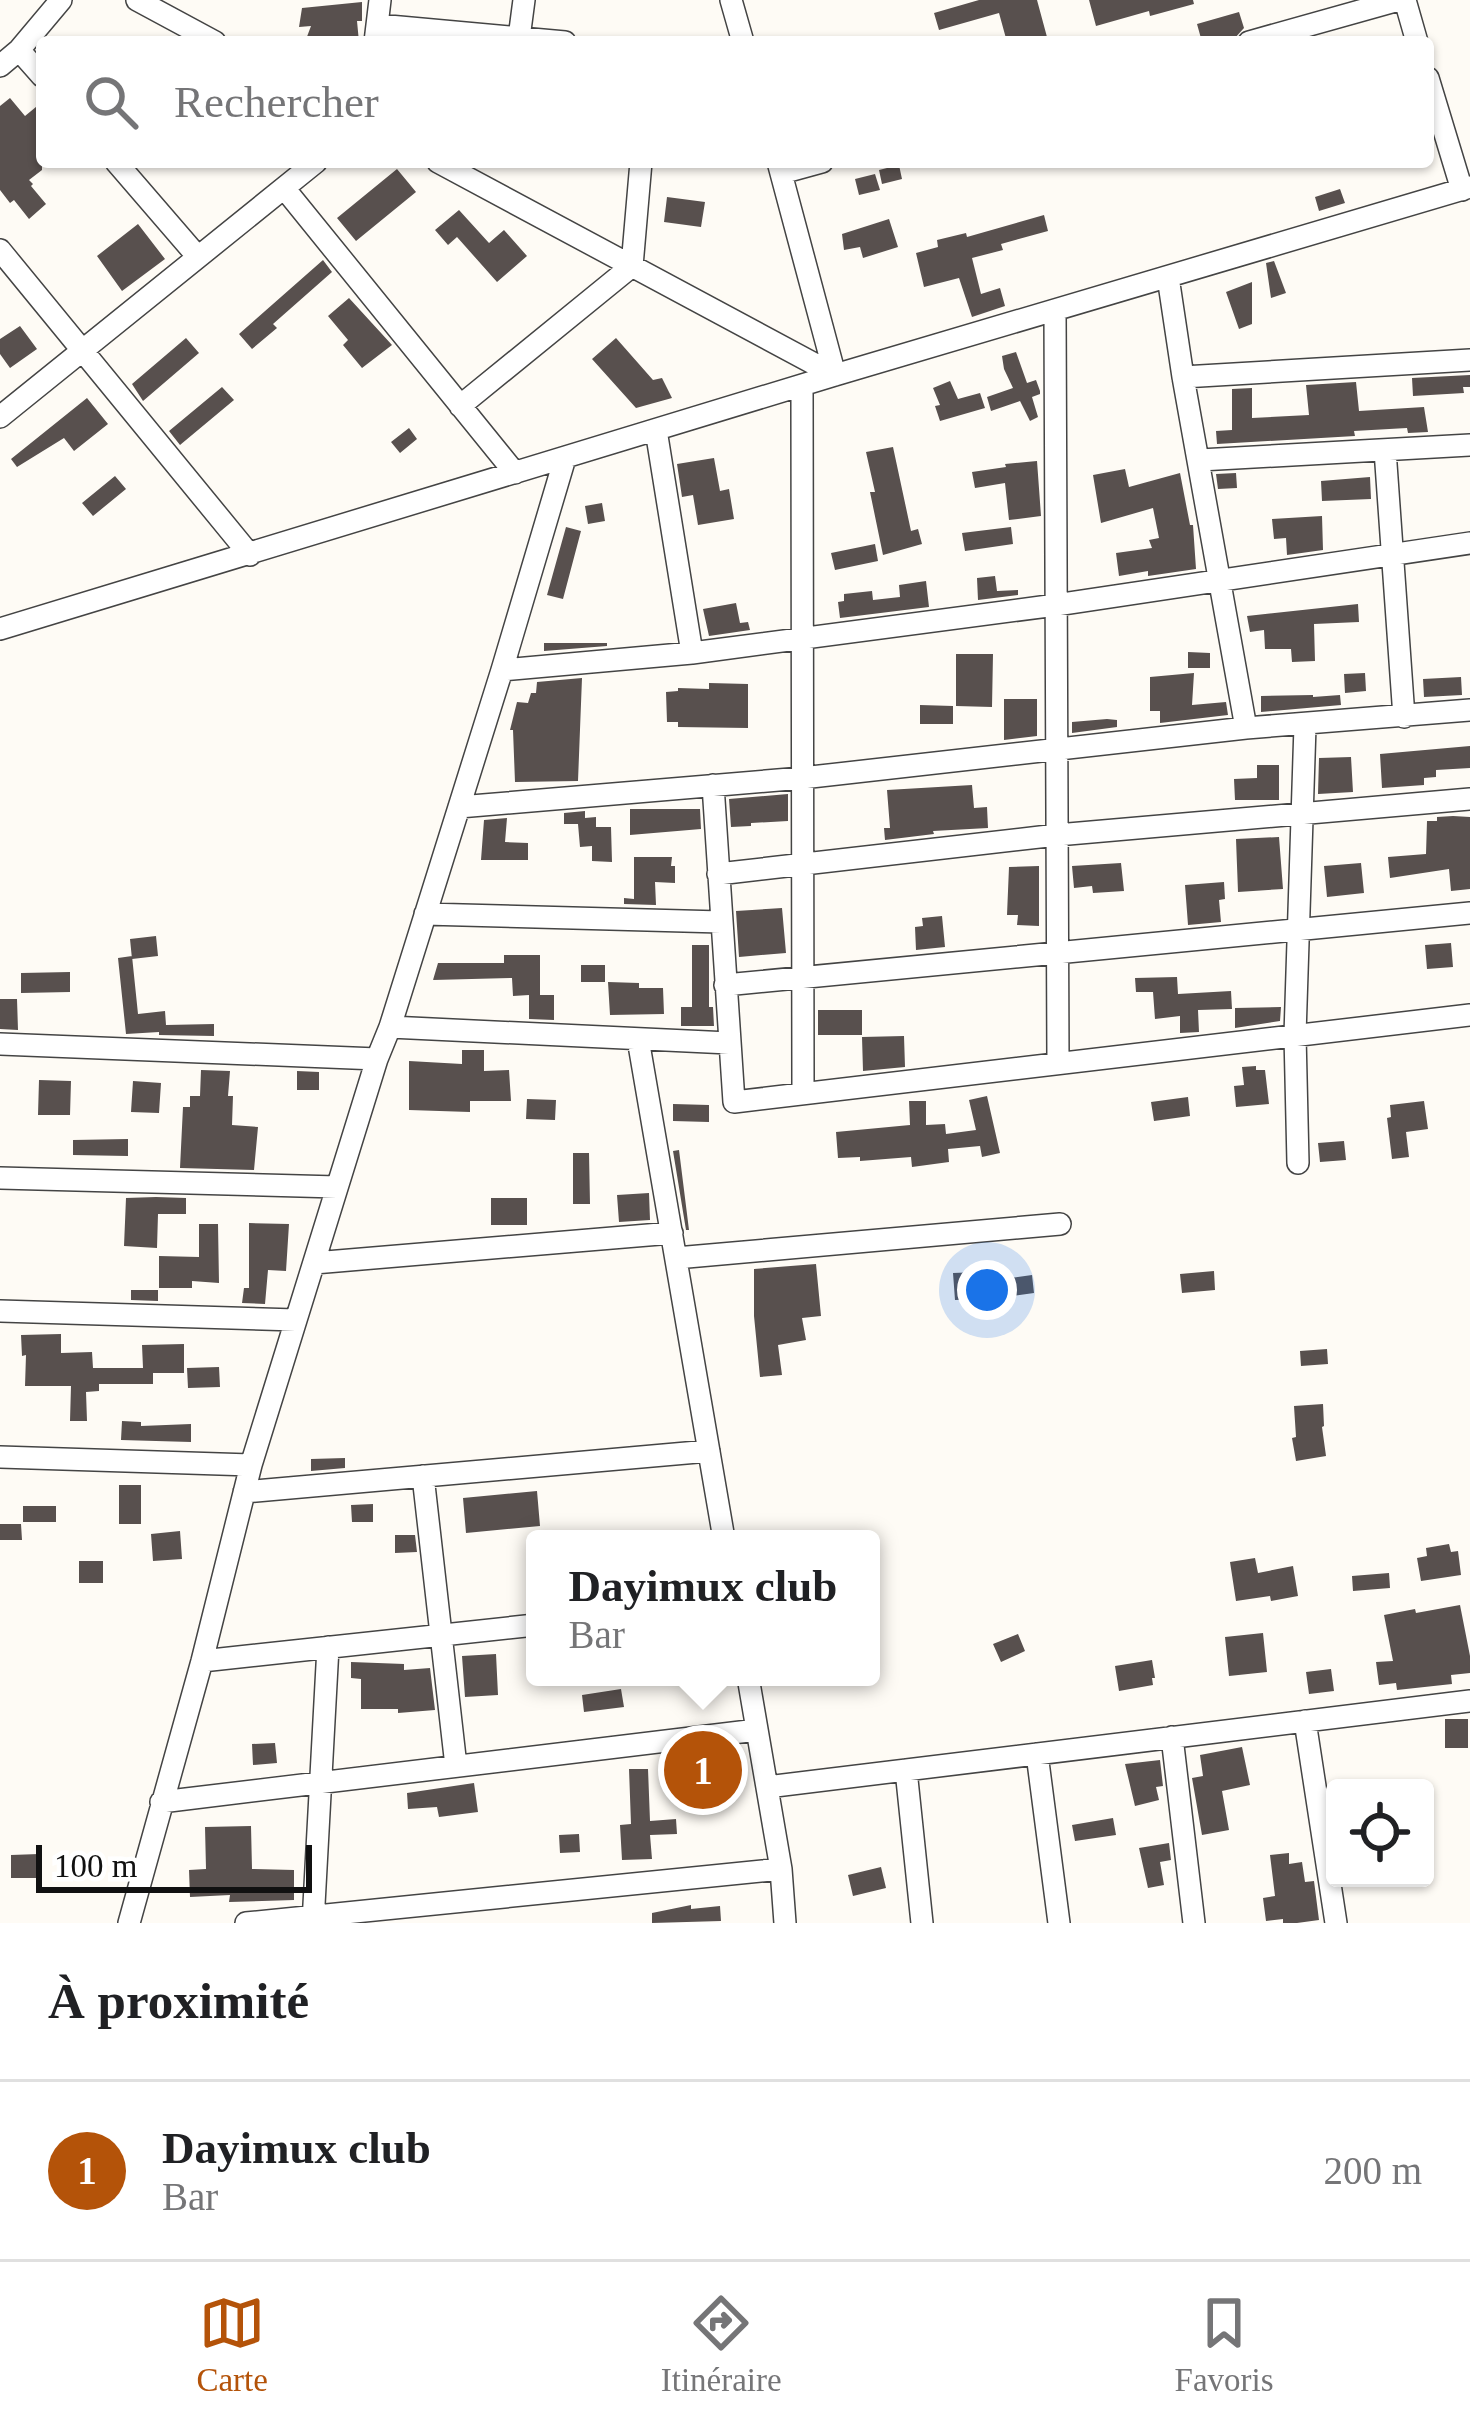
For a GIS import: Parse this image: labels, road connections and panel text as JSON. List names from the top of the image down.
{
  "scale_bar": "100 m",
  "page": {
    "search": "Rechercher",
    "popup": ["Dayimux club", "Bar"],
    "pins": "1",
    "scale": "100 m",
    "heading": "À proximité",
    "list": [
      {
        "mark": "1",
        "name": "Dayimux club",
        "note": "Bar",
        "value": "200 m"
      }
    ],
    "nav": ["Carte", "Itinéraire", "Favoris"]
  }
}
